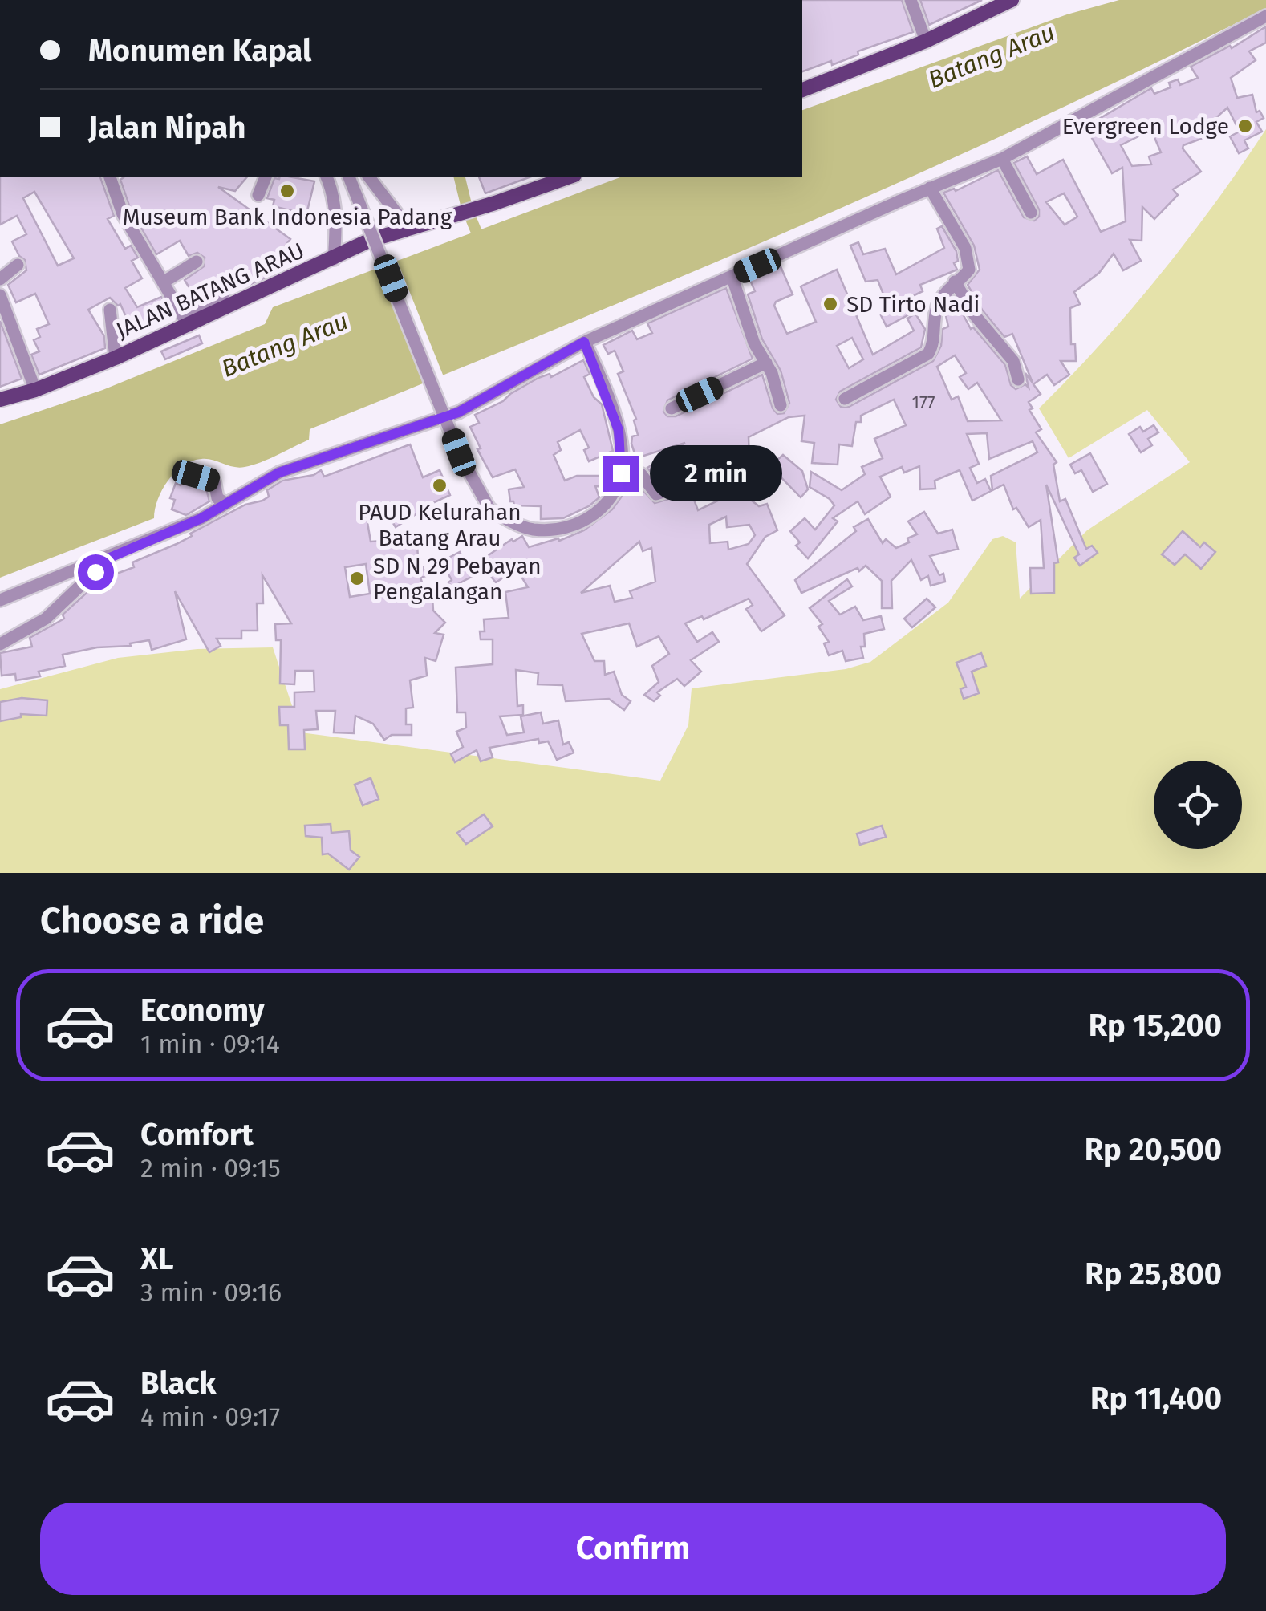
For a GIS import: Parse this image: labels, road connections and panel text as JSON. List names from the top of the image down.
{
  "streets": {
    "main road": ["JALAN BATANG ARAU"]
  },
  "water": ["Batang Arau"],
  "places": [
    "Evergreen Lodge",
    "Museum Bank Indonesia Padang",
    "SD Tirto Nadi",
    "PAUD Kelurahan Batang Arau",
    "SD N 29 Pebayan Pengalangan"
  ],
  "house_numbers": ["177"],
  "page": {
    "banner": ["Monumen Kapal", "Jalan Nipah"],
    "bubble": "2 min",
    "heading": "Choose a ride",
    "list": [
      {
        "name": "Economy",
        "note": "1 min · 09:14",
        "value": "Rp 15,200"
      },
      {
        "name": "Comfort",
        "note": "2 min · 09:15",
        "value": "Rp 20,500"
      },
      {
        "name": "XL",
        "note": "3 min · 09:16",
        "value": "Rp 25,800"
      },
      {
        "name": "Black",
        "note": "4 min · 09:17",
        "value": "Rp 11,400"
      }
    ],
    "buttons": "Confirm"
  }
}
